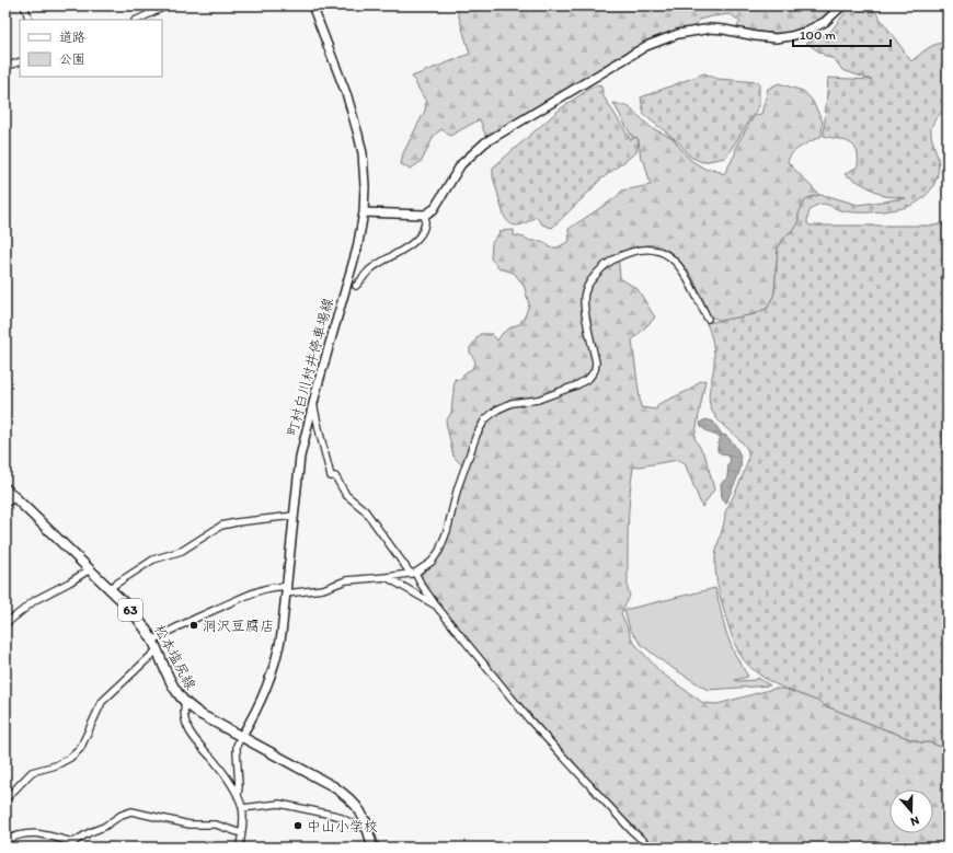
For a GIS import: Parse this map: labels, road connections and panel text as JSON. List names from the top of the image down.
{
  "streets": {
    "main road": ["町村白川村井停車場線", "63", "松本塩尻線"]
  },
  "crossings": [
    ["町村白川村井停車場線", "松本塩尻線"]
  ],
  "places": ["洞沢豆腐店", "中山小学校"],
  "legend": ["道路", "公園"],
  "scale_bar": "100 m",
  "north": "bottom"
}
